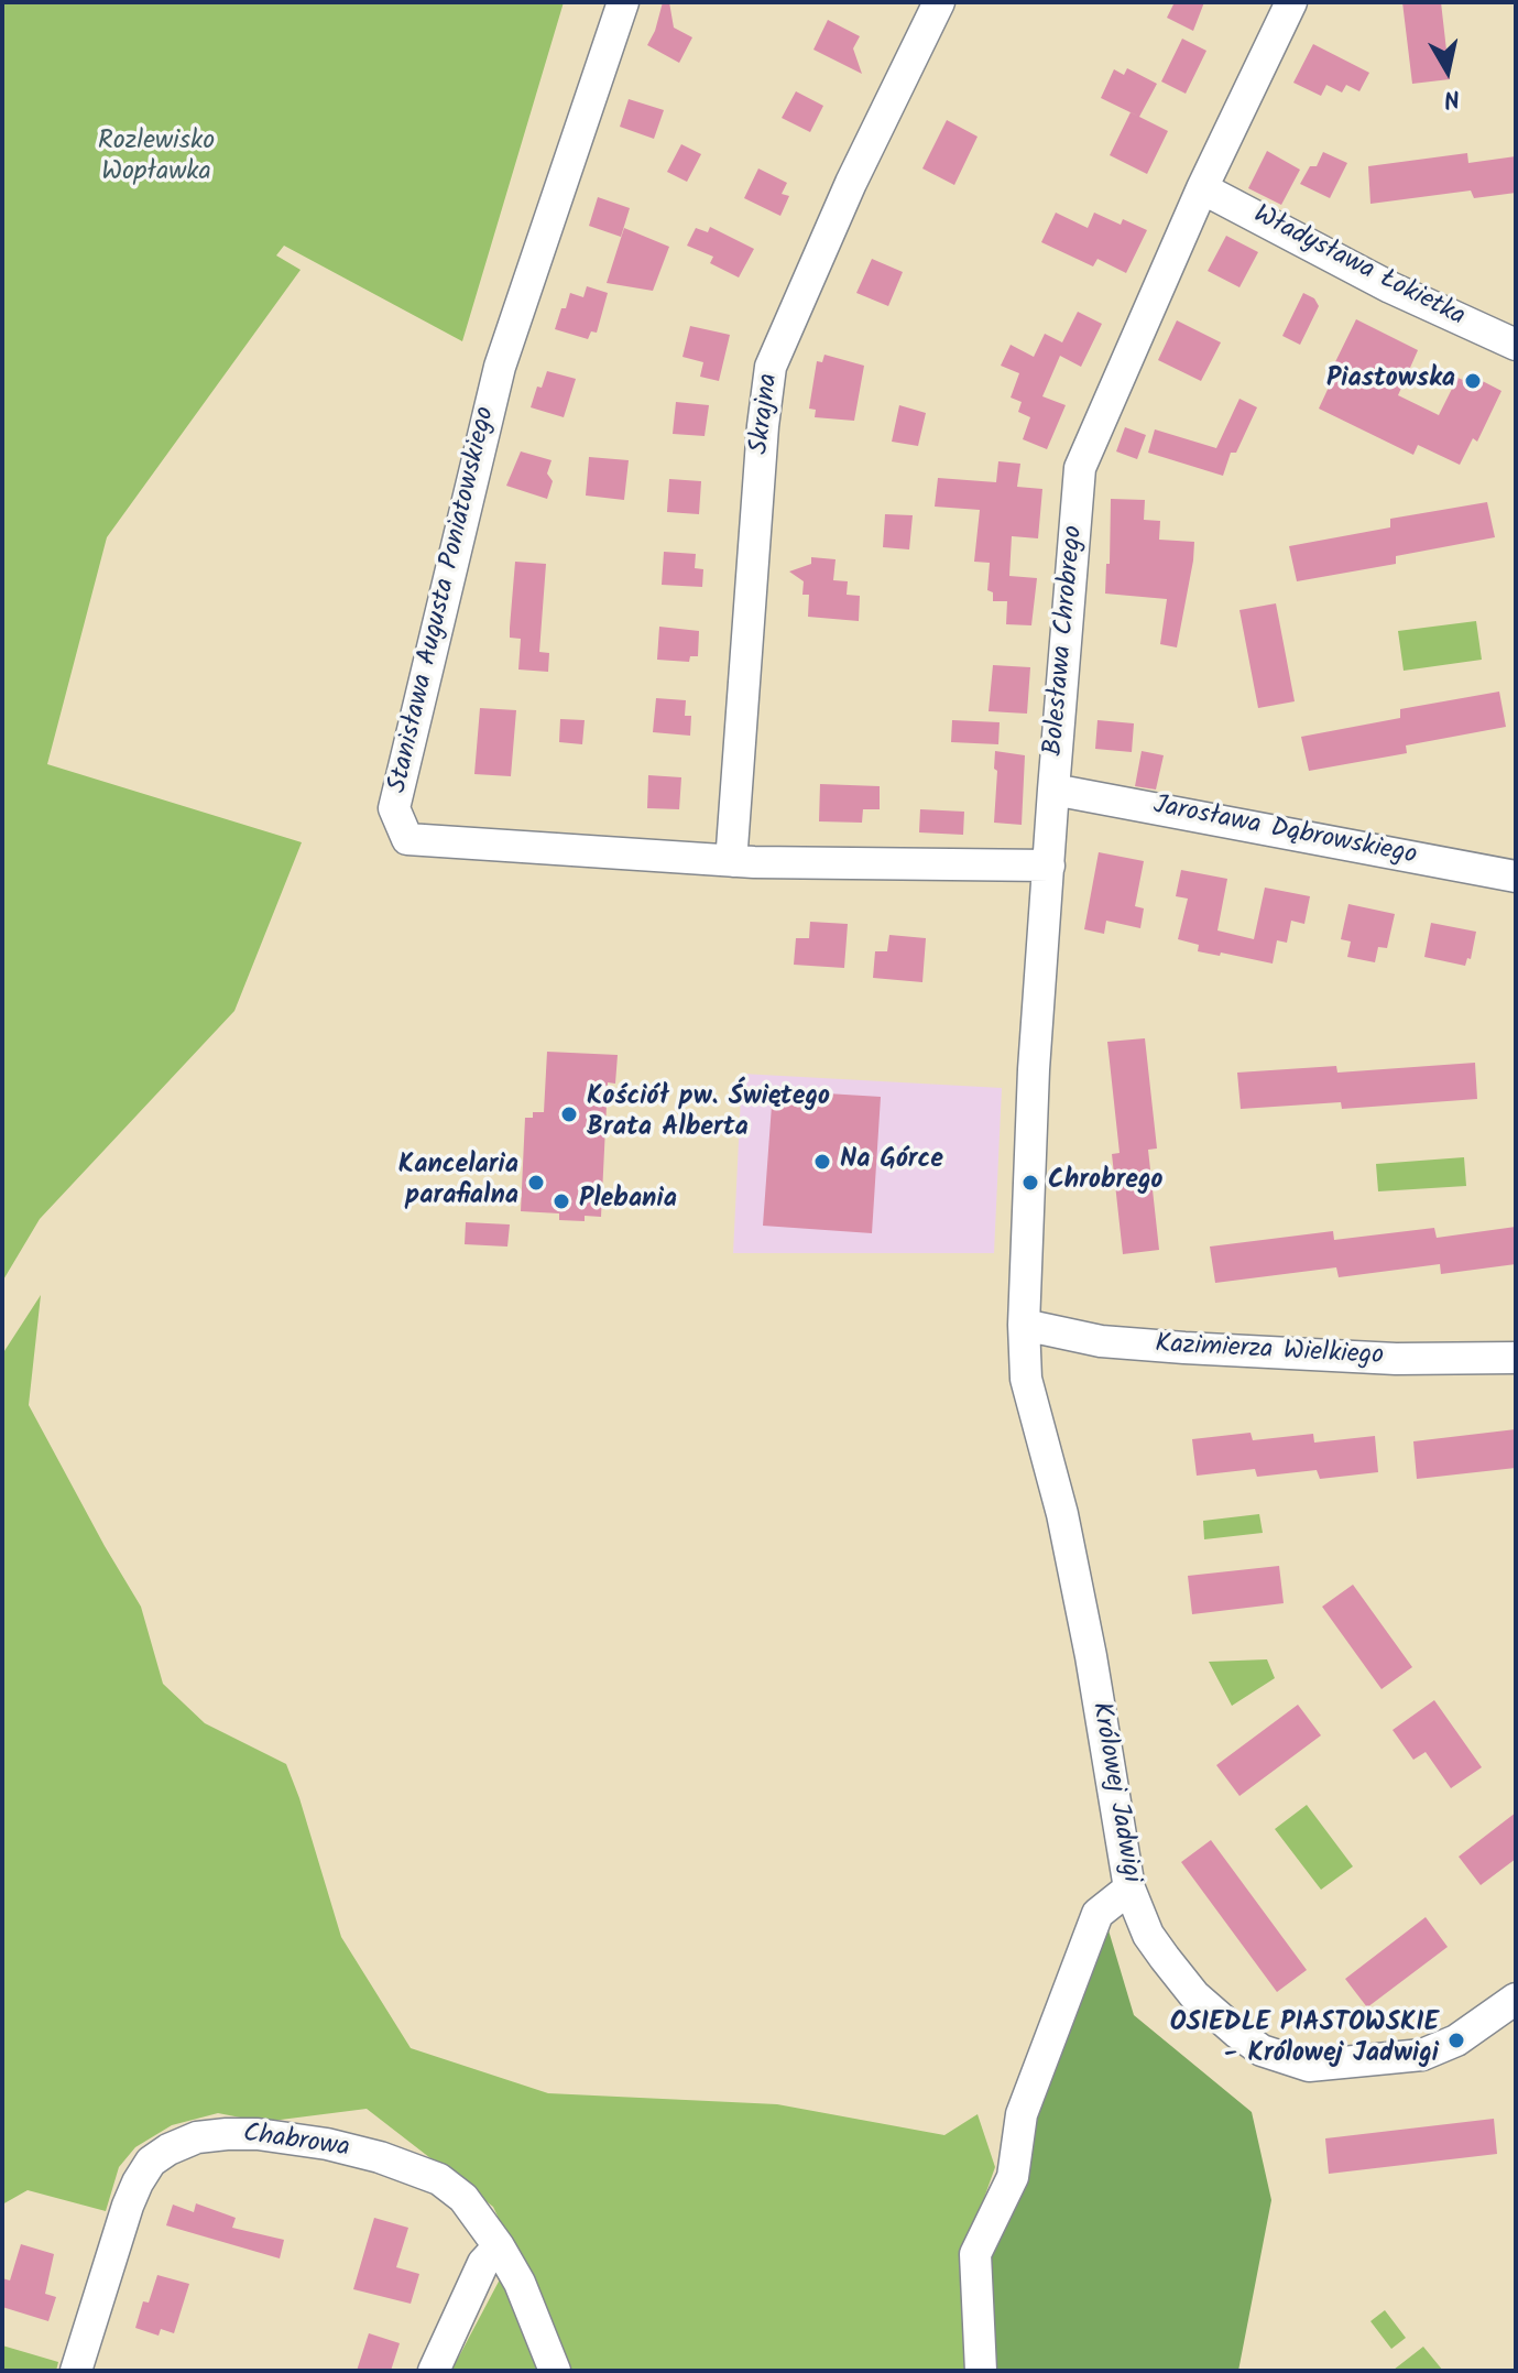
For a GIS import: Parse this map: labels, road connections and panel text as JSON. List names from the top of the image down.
{
  "streets": {
    "street": [
      "Władysława Łokietka",
      "Skrajna",
      "Stanisława Augusta Poniatowskiego",
      "Bolesława Chrobrego",
      "Jarosława Dąbrowskiego",
      "Kazimierza Wielkiego",
      "Królowej Jadwigi",
      "Chabrowa"
    ]
  },
  "crossings": [
    ["Władysława Łokietka", "Bolesława Chrobrego"],
    ["Skrajna", "Stanisława Augusta Poniatowskiego"],
    ["Stanisława Augusta Poniatowskiego", "Bolesława Chrobrego"],
    ["Bolesława Chrobrego", "Jarosława Dąbrowskiego"],
    ["Bolesława Chrobrego", "Kazimierza Wielkiego"],
    ["Bolesława Chrobrego", "Królowej Jadwigi"],
    ["Kazimierza Wielkiego", "Królowej Jadwigi"]
  ],
  "parks": ["Rozlewisko Wopławka"],
  "places": [
    "Piastowska",
    "Kościół pw. Świętego Brata Alberta",
    "Na Górce",
    "Kancelaria parafialna",
    "Chrobrego",
    "Plebania",
    "OSIEDLE PIASTOWSKIE - Królowej Jadwigi"
  ],
  "north": "bottom"
}
